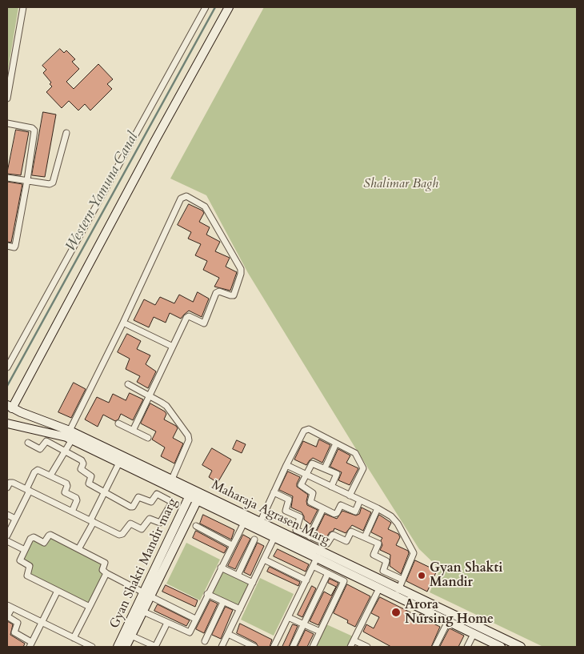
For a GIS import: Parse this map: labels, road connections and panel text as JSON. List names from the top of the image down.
{
  "streets": {
    "street": ["Maharaja Agrasen Marg", "Gyan Shakti Mandir marg"]
  },
  "crossings": [
    ["Maharaja Agrasen Marg", "Gyan Shakti Mandir marg"]
  ],
  "water": ["Western Yamuna Canal"],
  "parks": ["Shalimar Bagh"],
  "places": ["Gyan Shakti Mandir", "Arora Nursing Home"]
}
